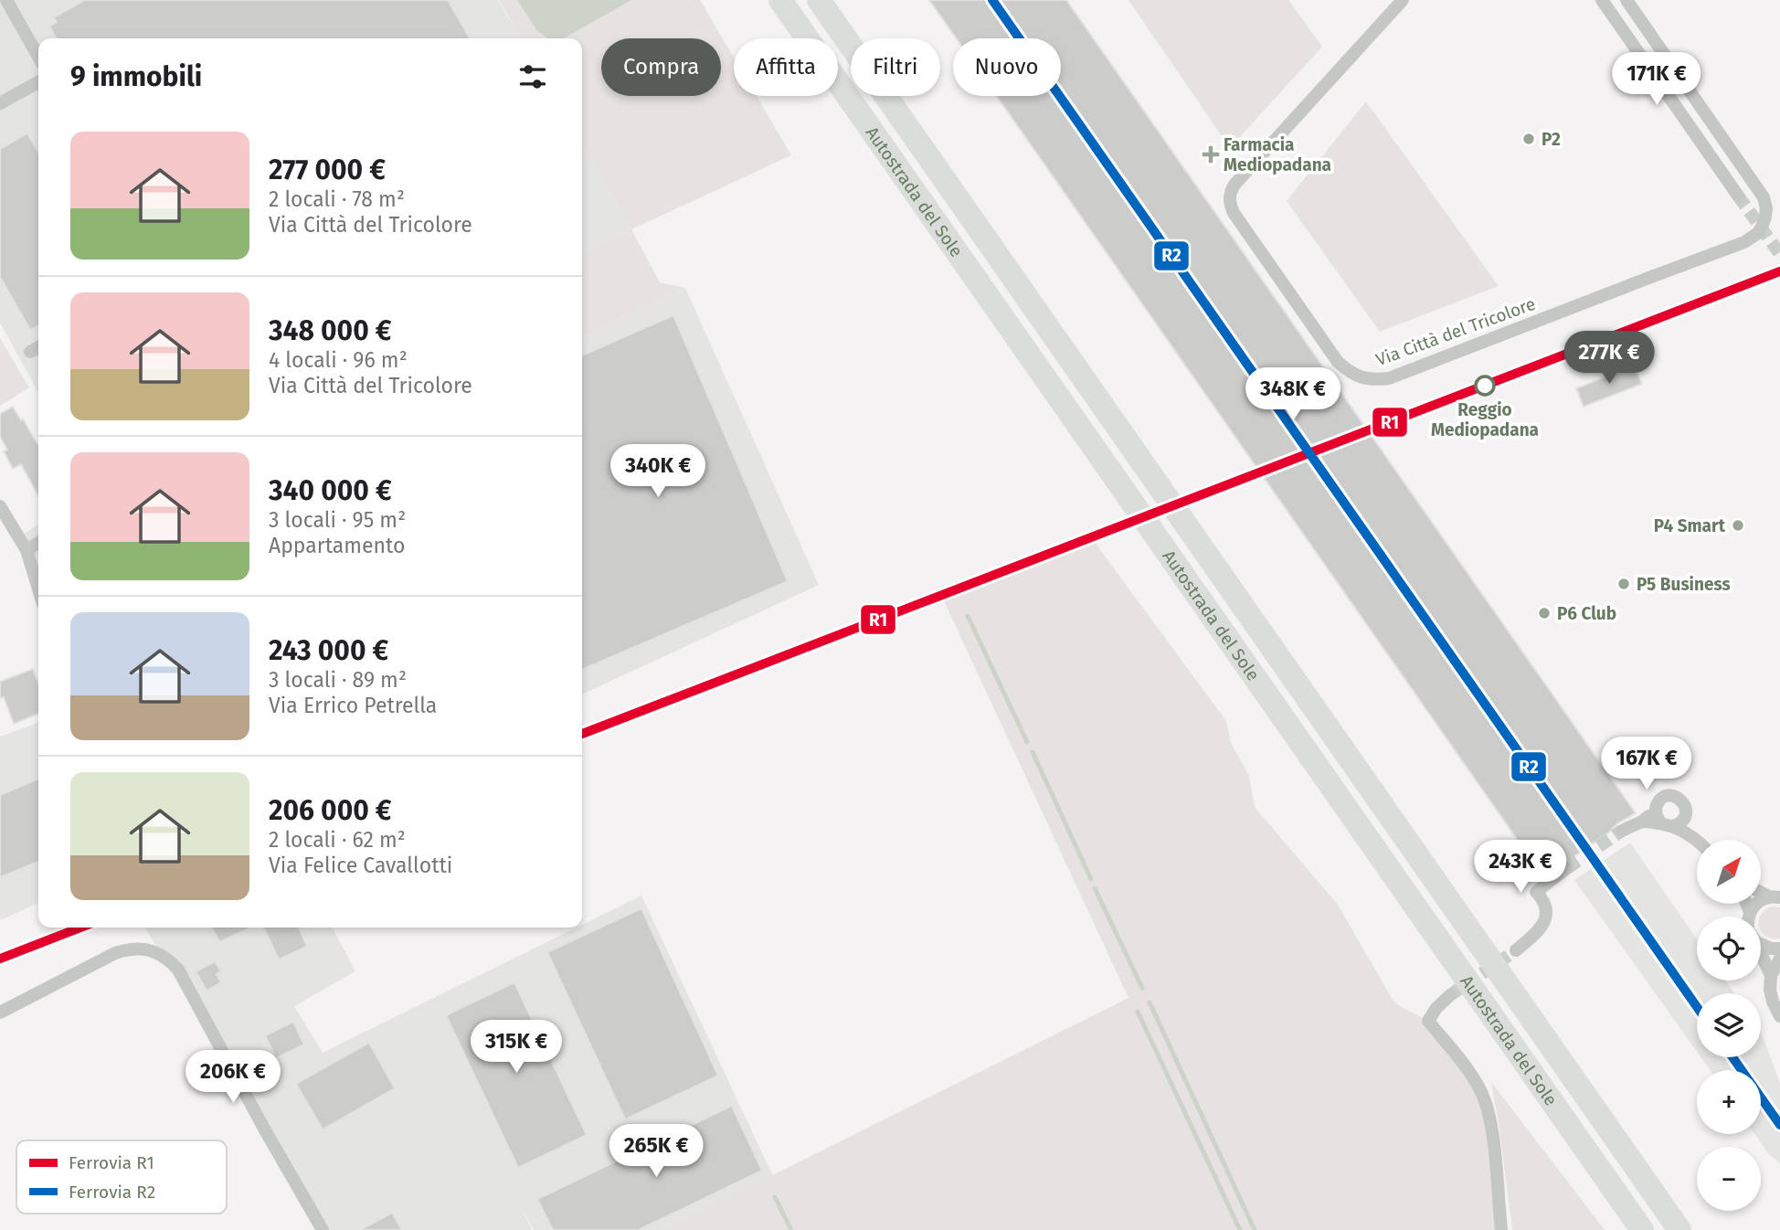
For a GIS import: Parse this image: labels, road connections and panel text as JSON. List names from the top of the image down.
{
  "streets": {
    "highway": ["Autostrada del Sole"],
    "street": ["Via Città del Tricolore"]
  },
  "places": {
    "other": [
      "P2",
      "Reggio Mediopadana",
      "P4 Smart",
      "P5 Business",
      "P6 Club"
    ],
    "health": ["Farmacia Mediopadana"]
  },
  "lines": ["rail line R2", "rail line R1"],
  "legend": ["Ferrovia R1", "Ferrovia R2"],
  "north": "top right",
  "page": {
    "chip": [
      "Compra",
      "Affitta",
      "Filtri",
      "Nuovo"
    ],
    "heading": "9 immobili",
    "price": [
      "171K €",
      "277K €",
      "348K €",
      "340K €",
      "167K €",
      "243K €",
      "315K €",
      "206K €",
      "265K €"
    ],
    "list": [
      {
        "name": "277 000 €",
        "note": "2 locali · 78 m² · Via Città del Tricolore"
      },
      {
        "name": "348 000 €",
        "note": "4 locali · 96 m² · Via Città del Tricolore"
      },
      {
        "name": "340 000 €",
        "note": "3 locali · 95 m² · Appartamento"
      },
      {
        "name": "243 000 €",
        "note": "3 locali · 89 m² · Via Errico Petrella"
      },
      {
        "name": "206 000 €",
        "note": "2 locali · 62 m² · Via Felice Cavallotti"
      }
    ],
    "map_buttons": ["+", "−"]
  }
}
